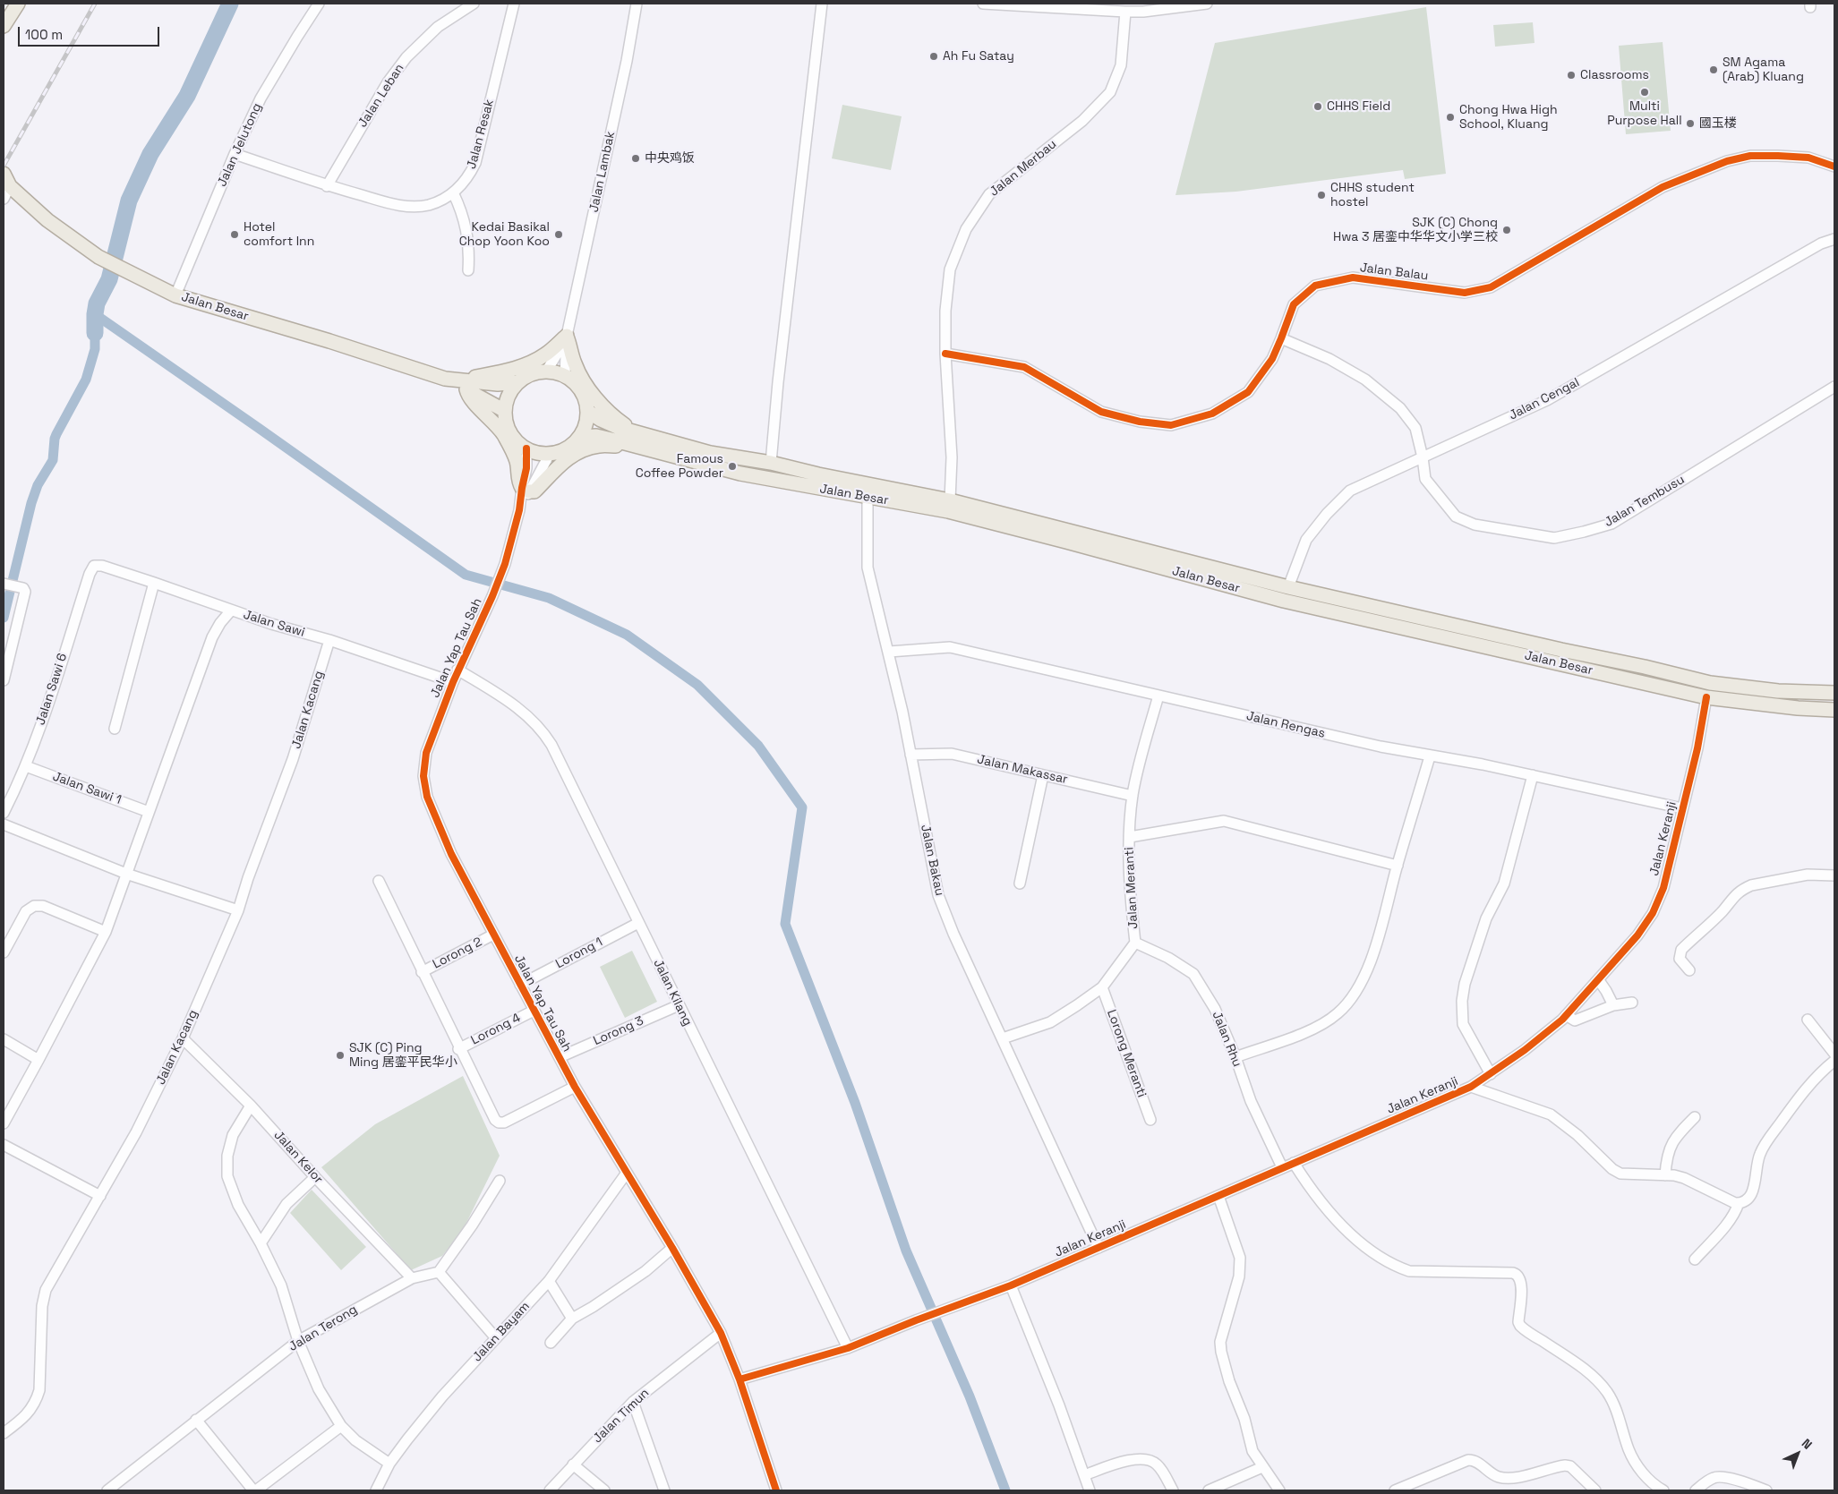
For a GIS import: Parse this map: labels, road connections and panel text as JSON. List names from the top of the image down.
{
  "streets": {
    "main road": ["Jalan Besar"],
    "street": [
      "Jalan Leban",
      "Jalan Resak",
      "Jalan Jelutong",
      "Jalan Merbau",
      "Jalan Lambak",
      "Jalan Balau",
      "Jalan Cengal",
      "Jalan Tembusu",
      "Jalan Sawi",
      "Jalan Yap Tau Sah",
      "Jalan Sawi 6",
      "Jalan Kacang",
      "Jalan Rengas",
      "Jalan Makassar",
      "Jalan Sawi 1",
      "Jalan Keranji",
      "Jalan Bakau",
      "Jalan Meranti",
      "Lorong 2",
      "Lorong 1",
      "Jalan Kilang",
      "Lorong 4",
      "Lorong 3",
      "Jalan Rhu",
      "Lorong Meranti",
      "Jalan Kelor",
      "Jalan Terong",
      "Jalan Bayam",
      "Jalan Timun"
    ]
  },
  "crossings": [
    ["Jalan Leban", "Jalan Resak"],
    ["Jalan Resak", "Jalan Jelutong"],
    ["Jalan Jelutong", "Jalan Besar"],
    ["Jalan Merbau", "Jalan Balau"],
    ["Jalan Merbau", "Jalan Besar"],
    ["Jalan Balau", "Jalan Tembusu"],
    ["Jalan Besar", "Jalan Cengal"],
    ["Jalan Besar", "Jalan Yap Tau Sah"],
    ["Jalan Besar", "Jalan Keranji"],
    ["Jalan Besar", "Jalan Bakau"],
    ["Jalan Cengal", "Jalan Tembusu"],
    ["Jalan Sawi", "Jalan Yap Tau Sah"],
    ["Jalan Sawi", "Jalan Sawi 6"],
    ["Jalan Sawi", "Jalan Kacang"],
    ["Jalan Yap Tau Sah", "Lorong 2"],
    ["Jalan Yap Tau Sah", "Lorong 1"],
    ["Jalan Yap Tau Sah", "Jalan Kilang"],
    ["Jalan Yap Tau Sah", "Lorong 4"],
    ["Jalan Yap Tau Sah", "Lorong 3"],
    ["Jalan Yap Tau Sah", "Jalan Bayam"],
    ["Jalan Yap Tau Sah", "Jalan Timun"],
    ["Jalan Sawi 6", "Jalan Sawi 1"],
    ["Jalan Kacang", "Jalan Kelor"],
    ["Jalan Rengas", "Jalan Keranji"],
    ["Jalan Rengas", "Jalan Bakau"],
    ["Jalan Rengas", "Jalan Meranti"],
    ["Jalan Makassar", "Jalan Bakau"],
    ["Jalan Makassar", "Jalan Meranti"],
    ["Jalan Keranji", "Jalan Bakau"],
    ["Jalan Keranji", "Jalan Kilang"],
    ["Jalan Keranji", "Jalan Rhu"],
    ["Jalan Bakau", "Jalan Meranti"],
    ["Jalan Meranti", "Jalan Rhu"],
    ["Jalan Meranti", "Lorong Meranti"],
    ["Lorong 1", "Jalan Kilang"],
    ["Jalan Kilang", "Lorong 3"],
    ["Jalan Kelor", "Jalan Terong"]
  ],
  "places": [
    "Ah Fu Satay",
    "SM Agama (Arab) Kluang",
    "Classrooms",
    "Multi Purpose Hall",
    "CHHS Field",
    "Chong Hwa High School, Kluang",
    "國玉楼",
    "中央鸡饭",
    "CHHS student hostel",
    "SJK (C) Chong Hwa 3 居銮中华华文小学三校",
    "Hotel comfort Inn",
    "Kedai Basikal Chop Yoon Koo",
    "Famous Coffee Powder",
    "SJK (C) Ping Ming 居銮平民华小"
  ],
  "scale_bar": "100 m",
  "north": "top right"
}
